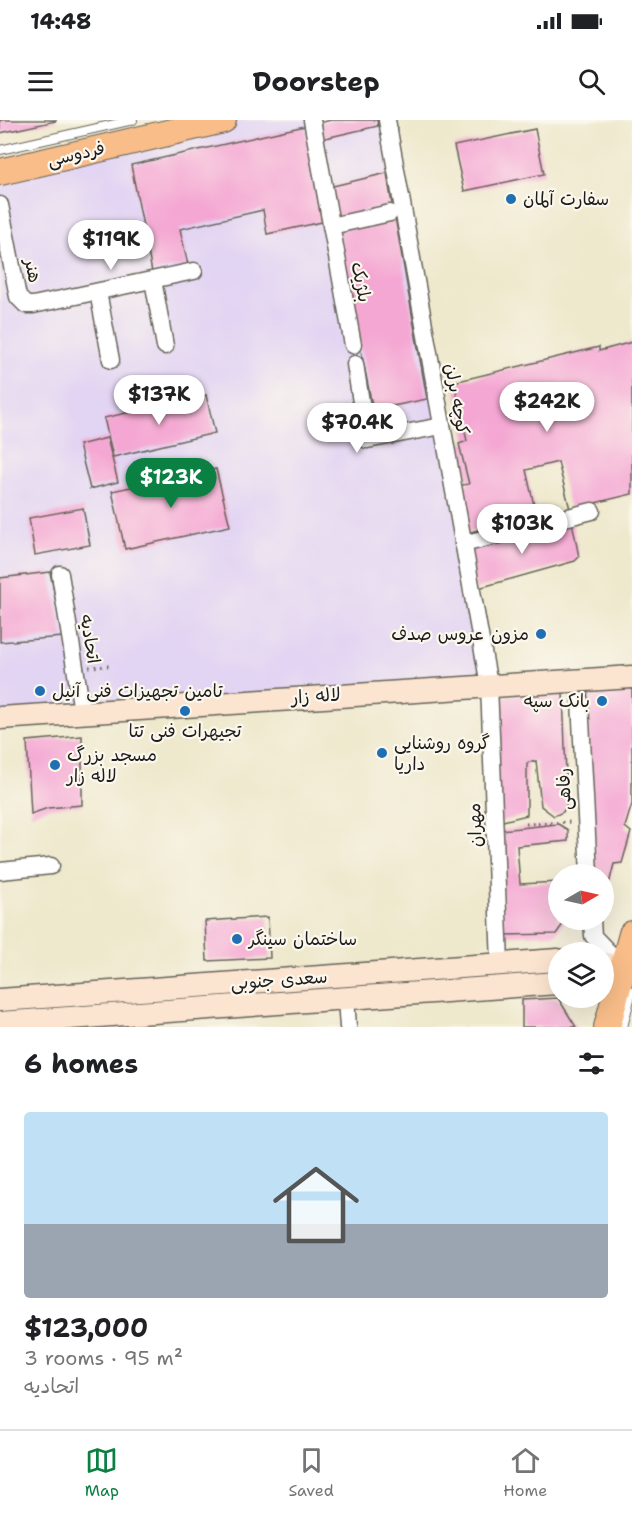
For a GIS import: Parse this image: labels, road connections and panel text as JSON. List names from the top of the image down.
{
  "streets": {
    "main road": ["فردوسی", "لاله زار", "سعدی جنوبی"],
    "street": [
      "هنر",
      "بلژیک",
      "کوچه برلن",
      "اتحادیه",
      "رفاهی",
      "مهران"
    ]
  },
  "crossings": [
    ["کوچه برلن", "لاله زار"],
    ["کوچه برلن", "مهران"],
    ["اتحادیه", "لاله زار"],
    ["لاله زار", "مهران"],
    ["مهران", "سعدی جنوبی"]
  ],
  "places": [
    "سفارت آلمان",
    "مزون عروس صدف",
    "تامین تجهیزات فنی آنیل",
    "بانک سپه",
    "تجیهرات فنی تتا",
    "گروه روشنایی داریا",
    "مسجد بزرگ لاله زار",
    "ساختمان سینگر"
  ],
  "north": "right",
  "page": {
    "status": "14:48",
    "header": "Doorstep",
    "price": [
      "$119K",
      "$137K",
      "$242K",
      "$70.4K",
      "$123K",
      "$103K"
    ],
    "heading": "6 homes",
    "list": [
      {
        "name": "$123,000",
        "note": "3 rooms · 95 m² · اتحادیه"
      }
    ],
    "tabs": ["Map", "Saved", "Home"]
  }
}
